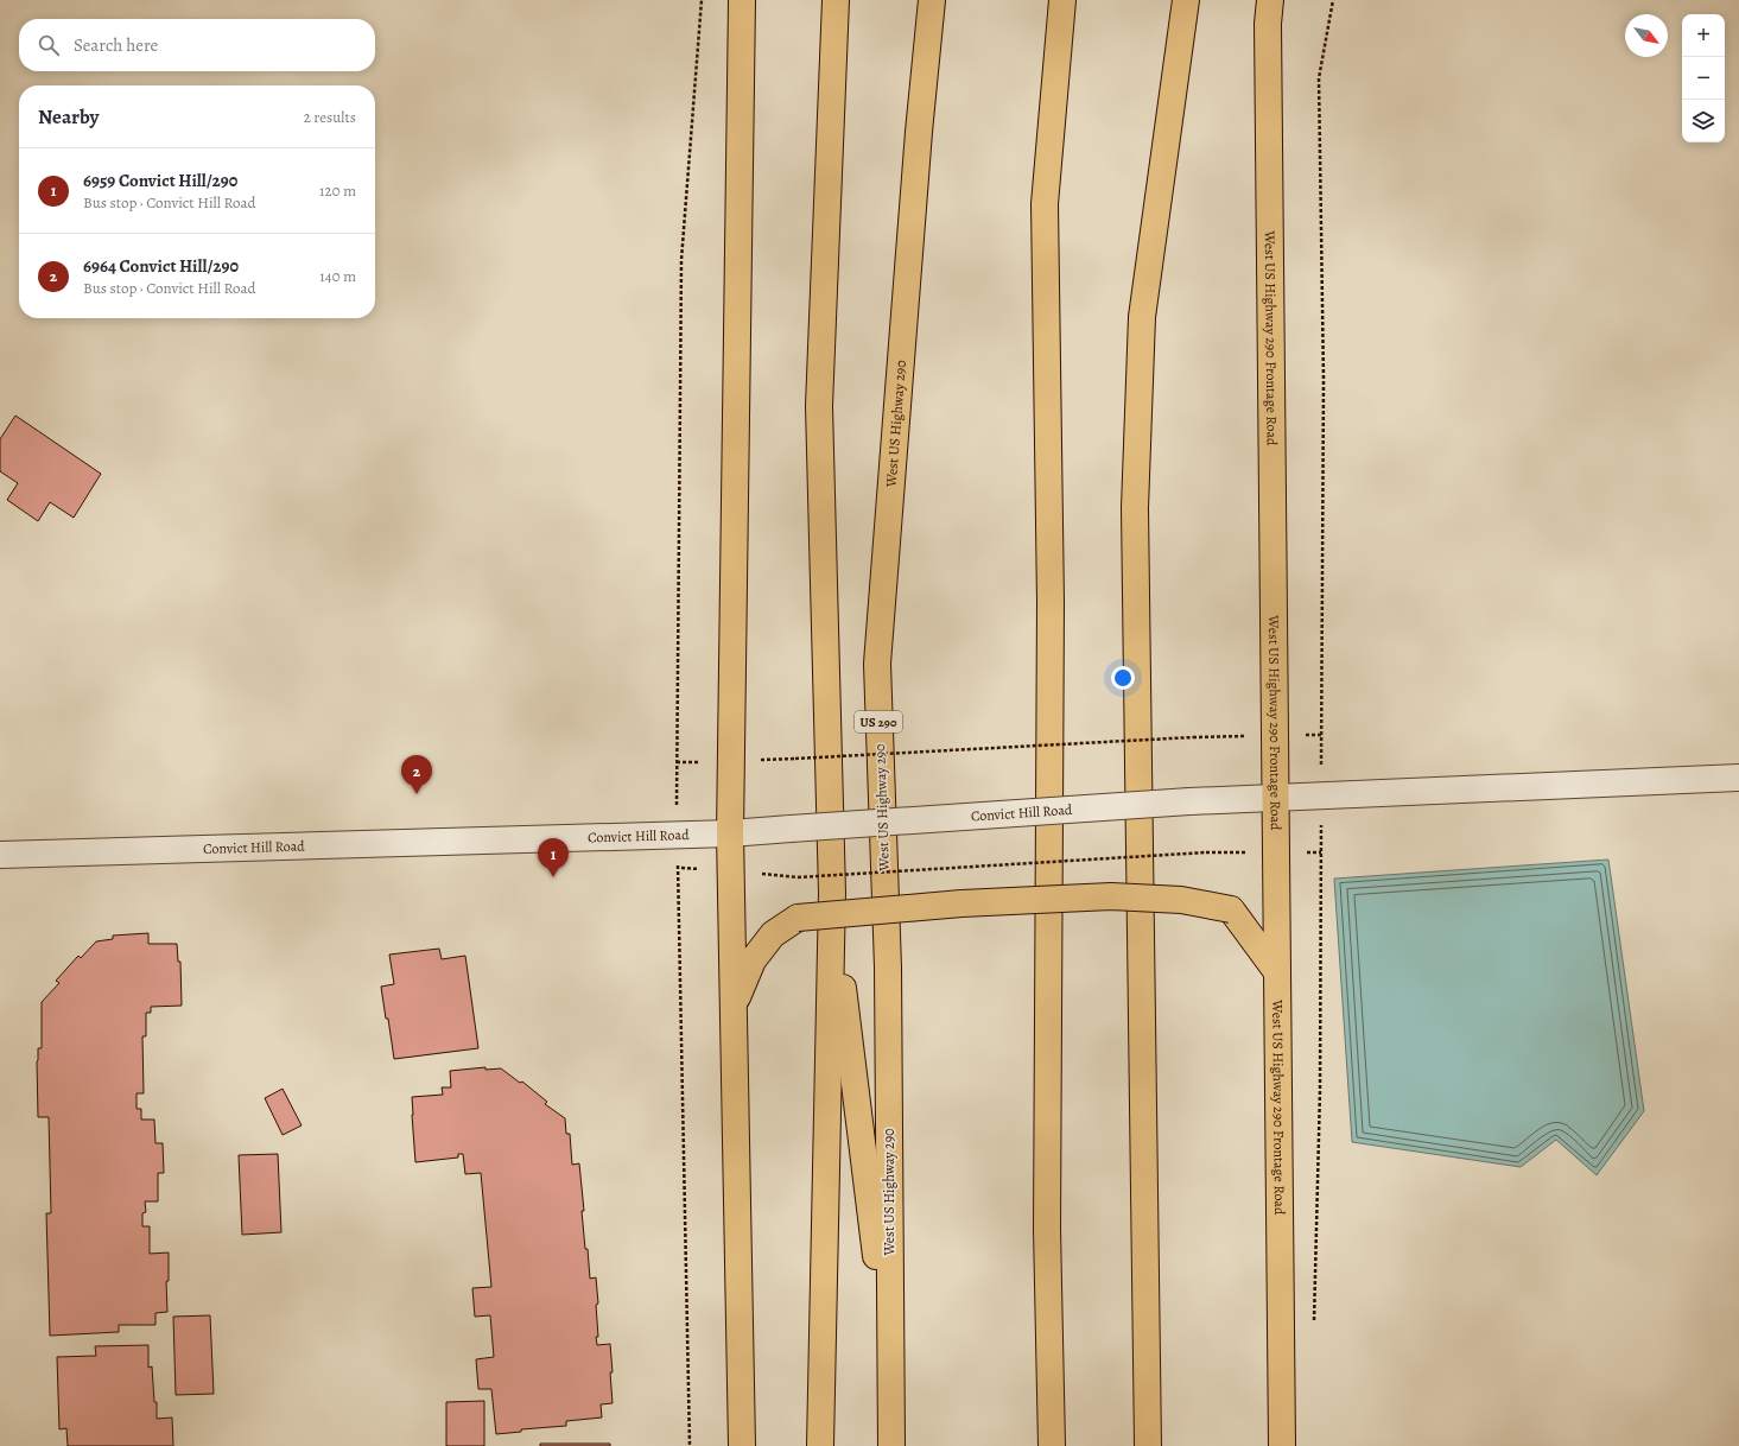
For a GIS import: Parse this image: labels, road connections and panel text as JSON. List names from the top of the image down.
{
  "streets": {
    "main road": ["West US Highway 290 Frontage Road", "West US Highway 290", "US 290"],
    "street": ["Convict Hill Road"]
  },
  "crossings": [
    ["West US Highway 290 Frontage Road", "Convict Hill Road"]
  ],
  "north": "bottom right",
  "page": {
    "map_buttons": ["+", "−"],
    "search": "Search here",
    "heading": ["Nearby", "2 results"],
    "list": [
      {
        "mark": "1",
        "name": "6959 Convict Hill/290",
        "note": "Bus stop · Convict Hill Road",
        "value": "120 m"
      },
      {
        "mark": "2",
        "name": "6964 Convict Hill/290",
        "note": "Bus stop · Convict Hill Road",
        "value": "140 m"
      }
    ],
    "pins": ["2", "1"]
  }
}
